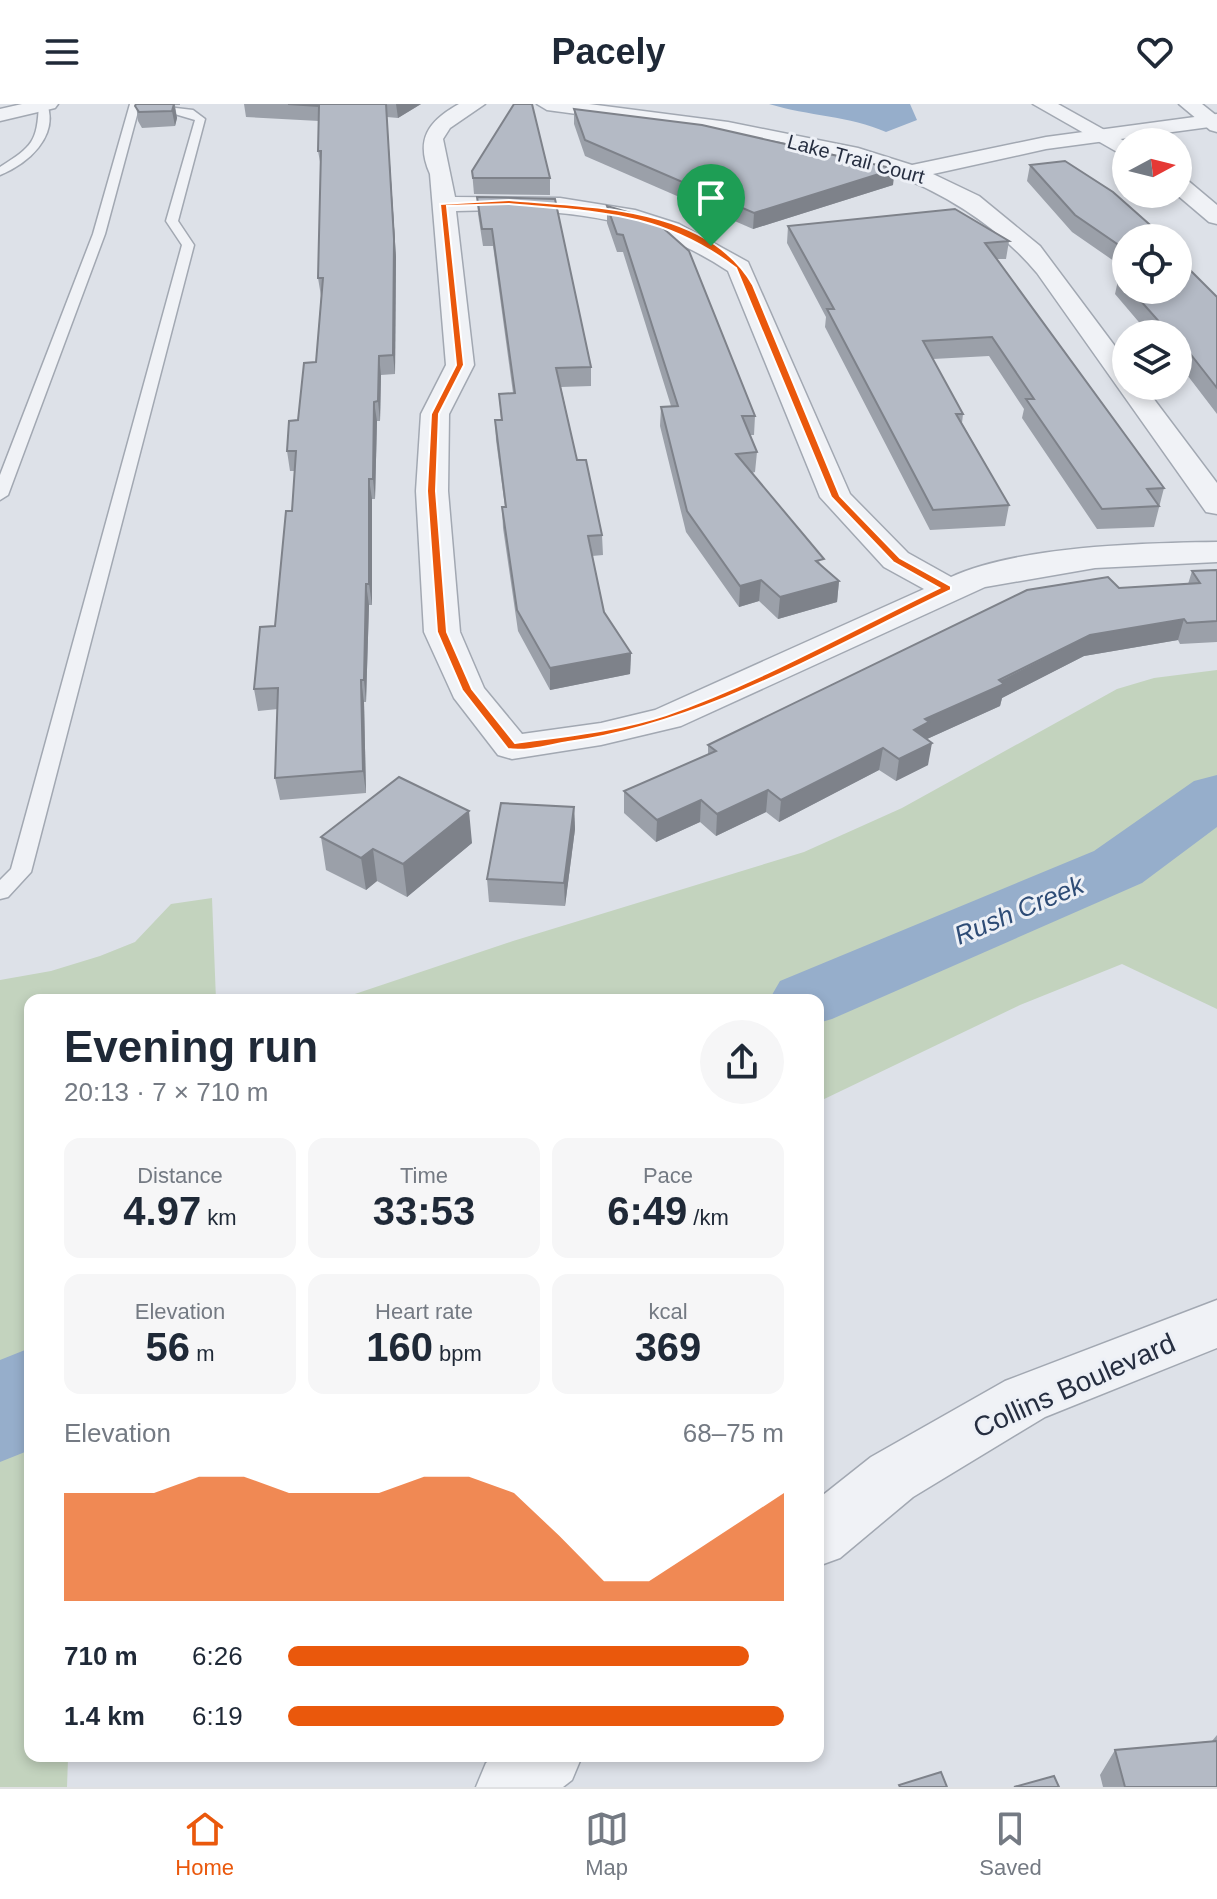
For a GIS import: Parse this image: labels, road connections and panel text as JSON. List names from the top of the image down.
{
  "streets": {
    "street": ["Lake Trail Court", "Collins Boulevard"]
  },
  "water": ["Rush Creek"],
  "north": "right",
  "page": {
    "header": "Pacely",
    "heading": ["Evening run", "20:13 · 7 × 710 m"],
    "stats": [
      ["Distance", "4.97 km"],
      ["Time", "33:53"],
      ["Pace", "6:49 /km"],
      ["Elevation", "56 m"],
      ["Heart rate", "160 bpm"],
      ["kcal", "369"]
    ],
    "chart": ["Elevation", "68–75 m"],
    "list": [
      {
        "name": "710 m",
        "note": "6:26"
      },
      {
        "name": "1.4 km",
        "note": "6:19"
      }
    ],
    "tabs": ["Home", "Map", "Saved"]
  }
}
